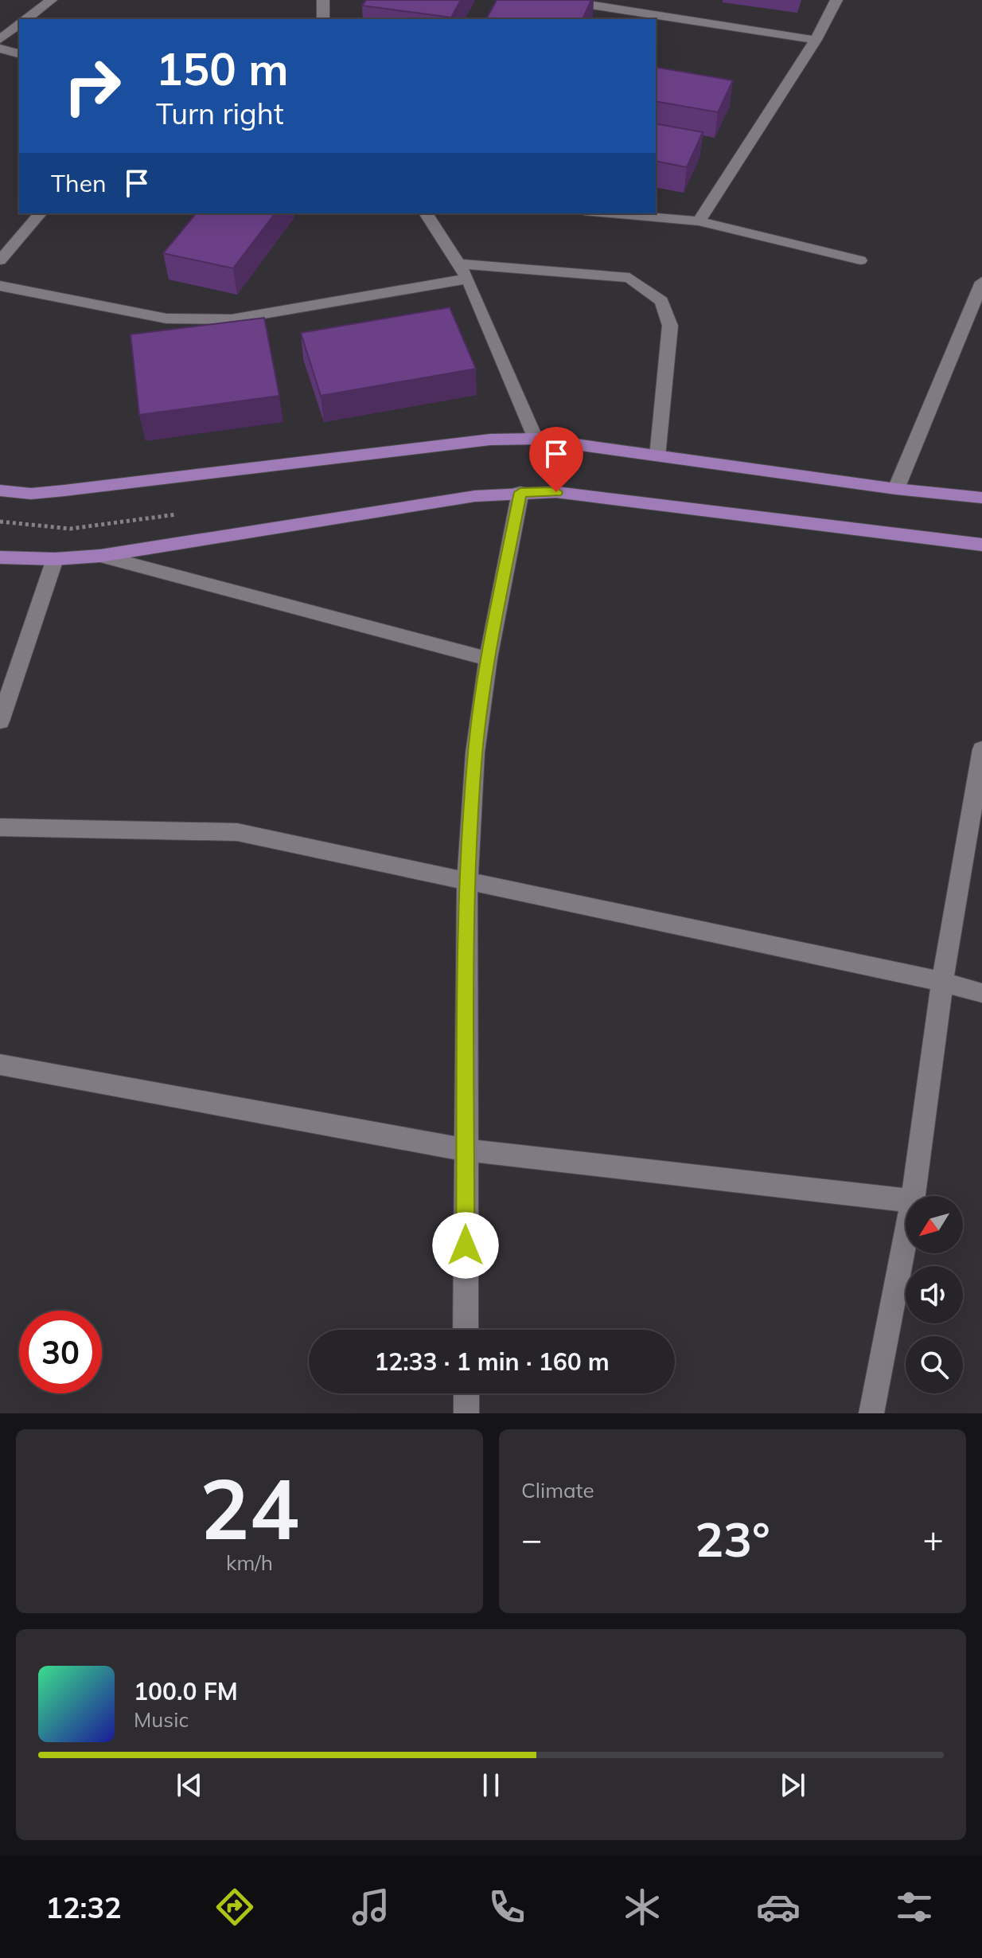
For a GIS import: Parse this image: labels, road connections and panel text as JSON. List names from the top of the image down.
{
  "north": "bottom left",
  "page": {
    "turn": ["150 m", "Turn right"],
    "then": "Then",
    "limit": "30",
    "trip": "12:33 · 1 min · 160 m",
    "tile": [
      ["24", "km/h"],
      "Climate"
    ],
    "heat": ["−", "23°", "+"],
    "song": ["100.0 FM", "Music"],
    "tabs": "12:32"
  }
}
